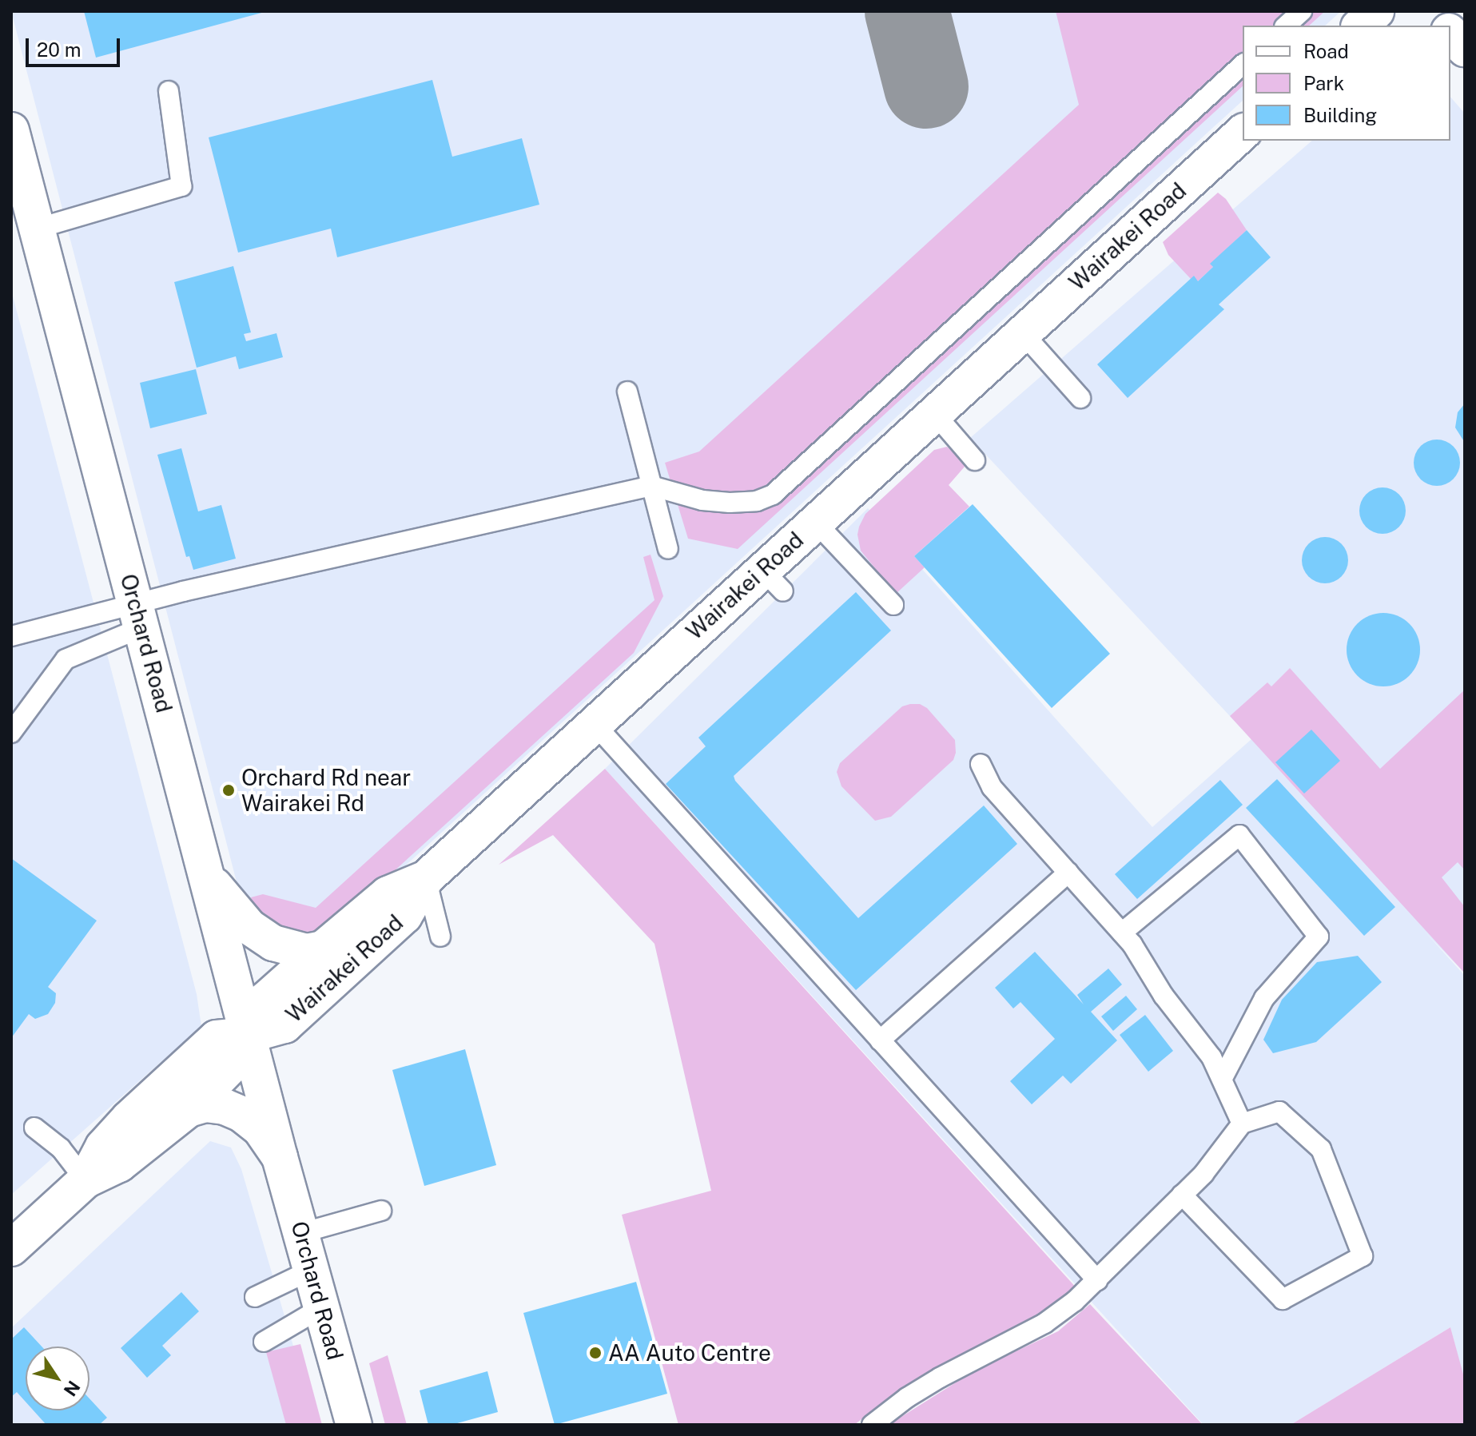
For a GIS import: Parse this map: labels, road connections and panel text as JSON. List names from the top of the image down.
{
  "streets": {
    "street": ["Wairakei Road", "Orchard Road"]
  },
  "crossings": [
    ["Wairakei Road", "Orchard Road"]
  ],
  "places": ["Orchard Rd near Wairakei Rd", "AA Auto Centre"],
  "legend": ["Road", "Park", "Building"],
  "scale_bar": "20 m",
  "north": "bottom right"
}
